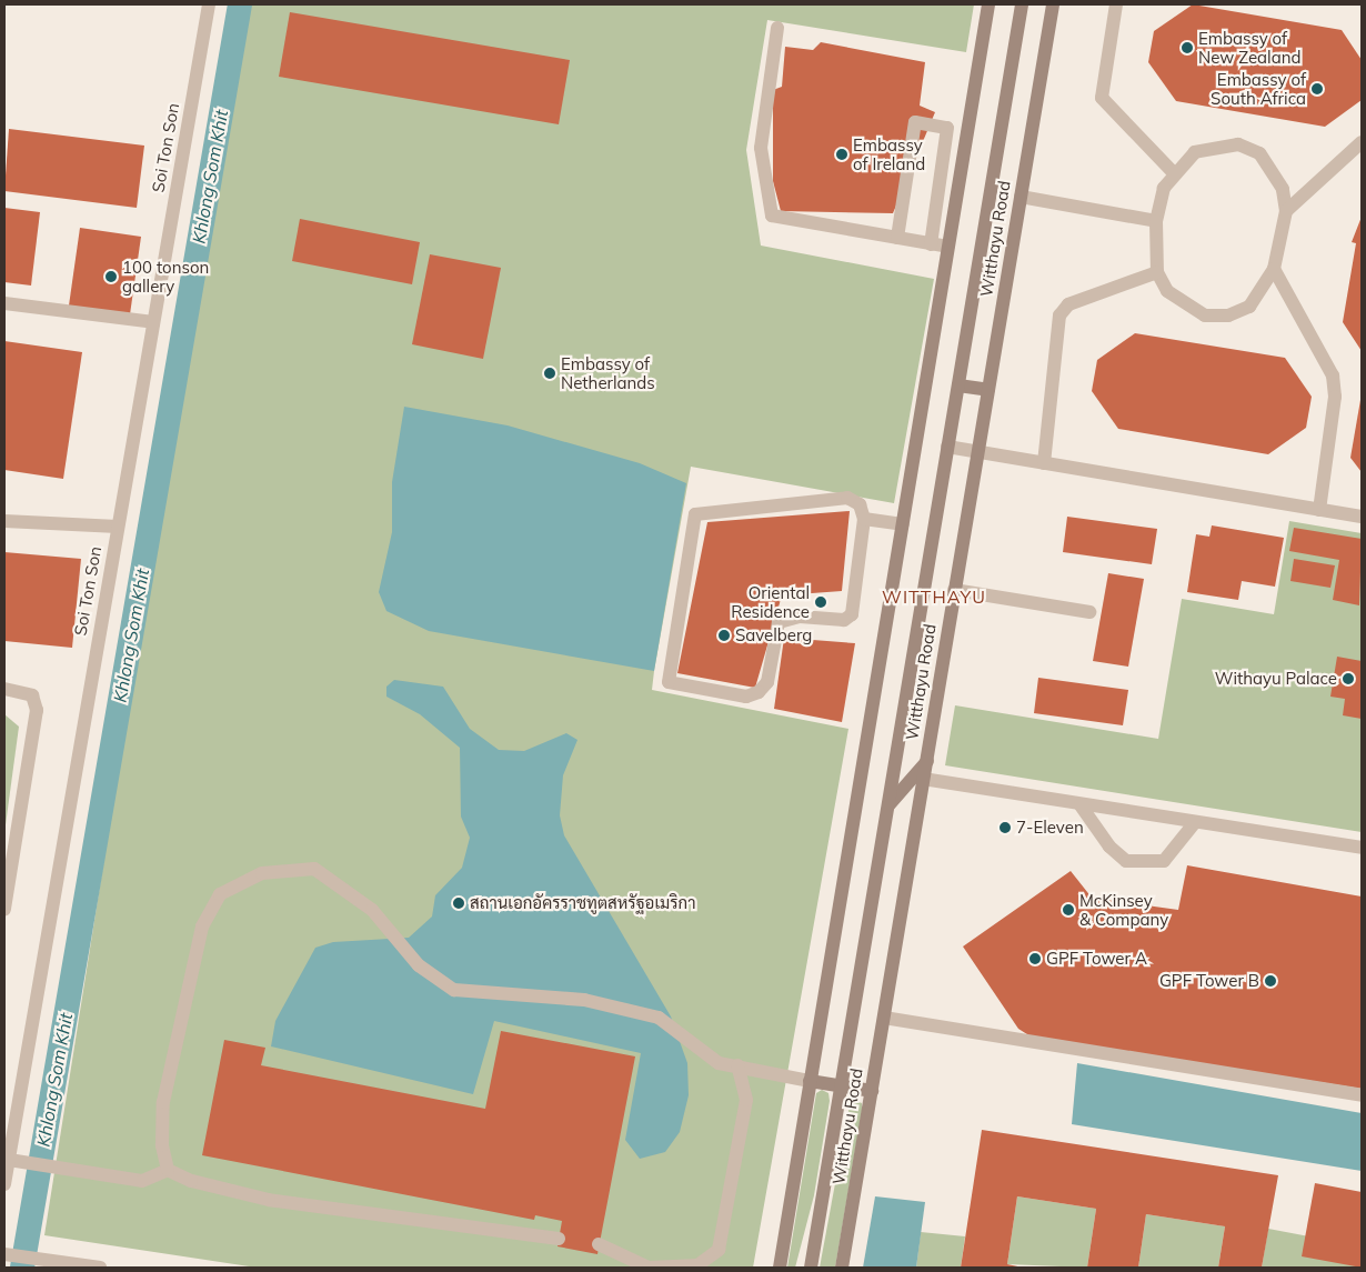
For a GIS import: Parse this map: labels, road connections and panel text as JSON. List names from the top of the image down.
{
  "streets": {
    "main road": ["Witthayu Road"],
    "street": ["Soi Ton Son"]
  },
  "districts": ["WITTHAYU"],
  "water": ["Khlong Som Khit"],
  "places": [
    "Embassy of New Zealand",
    "Embassy of South Africa",
    "Embassy of Ireland",
    "100 tonson gallery",
    "Embassy of Netherlands",
    "Oriental Residence",
    "Savelberg",
    "Withayu Palace",
    "7-Eleven",
    "สถานเอกอัครราชทูตสหรัฐอเมริกา",
    "McKinsey & Company",
    "GPF Tower A",
    "GPF Tower B"
  ]
}
